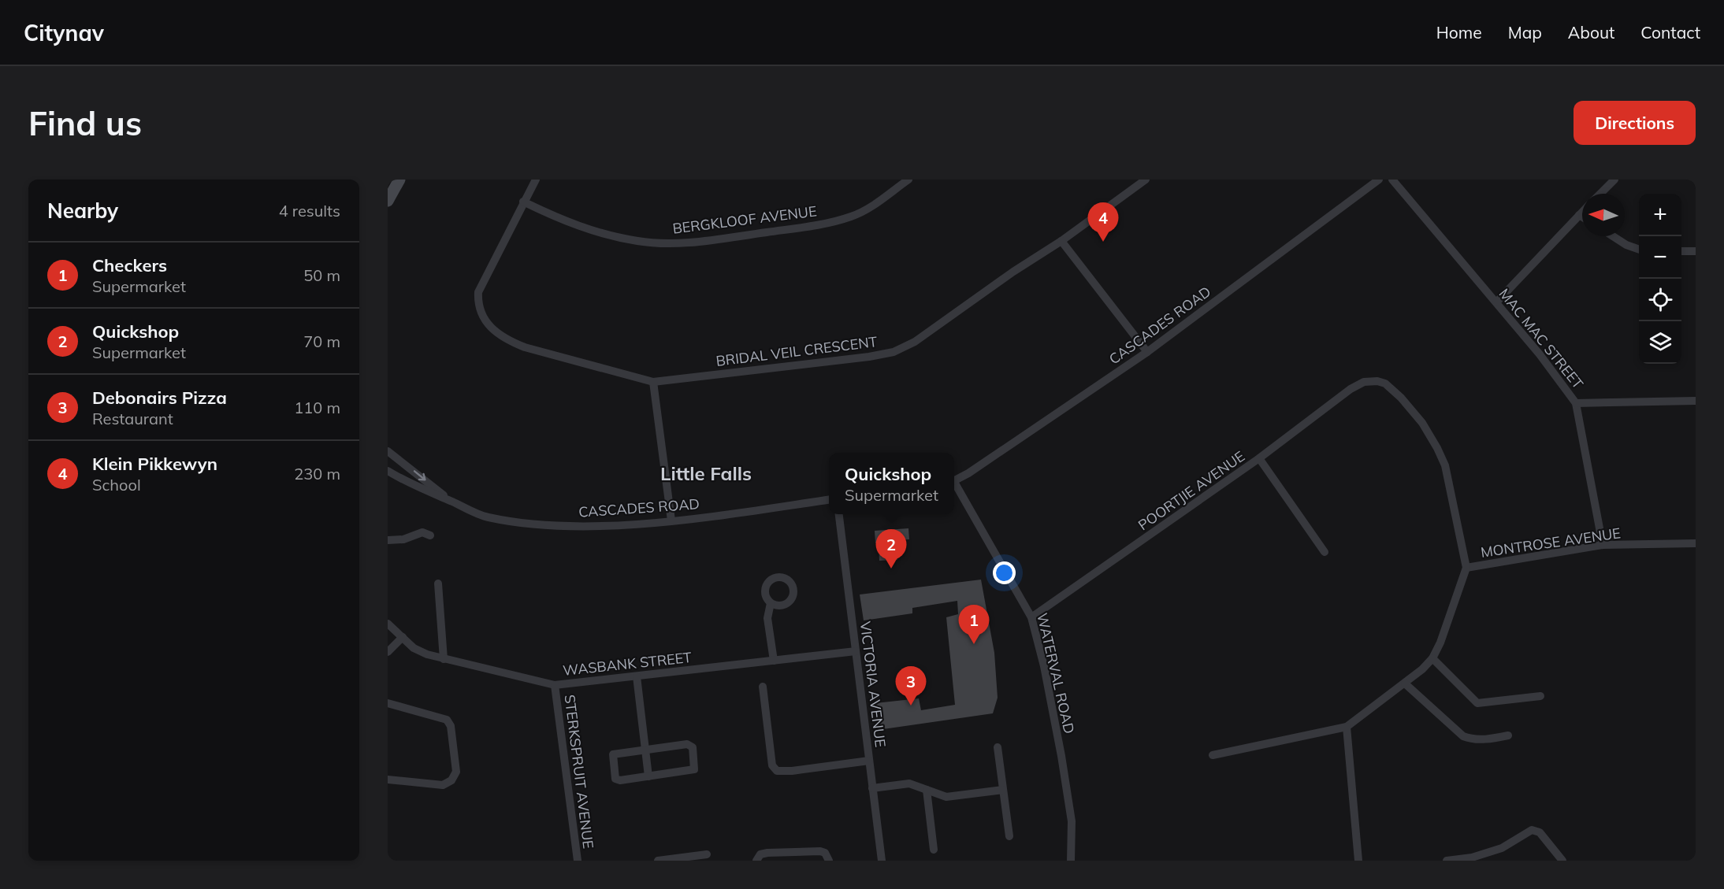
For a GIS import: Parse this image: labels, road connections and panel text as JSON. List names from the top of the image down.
{
  "streets": {
    "street": [
      "BERGKLOOF AVENUE",
      "CASCADES ROAD",
      "MAC MAC STREET",
      "BRIDAL VEIL CRESCENT",
      "POORTJIE AVENUE",
      "MONTROSE AVENUE",
      "WASBANK STREET",
      "WATERVAL ROAD",
      "VICTORIA AVENUE",
      "STERKSPRUIT AVENUE"
    ]
  },
  "crossings": [
    ["BERGKLOOF AVENUE", "BRIDAL VEIL CRESCENT"],
    ["MAC MAC STREET", "MONTROSE AVENUE"],
    ["POORTJIE AVENUE", "MONTROSE AVENUE"],
    ["POORTJIE AVENUE", "WATERVAL ROAD"],
    ["WASBANK STREET", "VICTORIA AVENUE"],
    ["WASBANK STREET", "STERKSPRUIT AVENUE"]
  ],
  "districts": ["Little Falls"],
  "north": "left",
  "page": {
    "header": "Citynav",
    "nav": [
      "Home",
      "Map",
      "About",
      "Contact"
    ],
    "buttons": "Directions",
    "title": "Find us",
    "heading": ["Nearby", "4 results"],
    "map_buttons": ["+", "−"],
    "pins": [
      "4",
      "2",
      "1",
      "3"
    ],
    "list": [
      {
        "mark": "1",
        "name": "Checkers",
        "note": "Supermarket",
        "value": "50 m"
      },
      {
        "mark": "2",
        "name": "Quickshop",
        "note": "Supermarket",
        "value": "70 m"
      },
      {
        "mark": "3",
        "name": "Debonairs Pizza",
        "note": "Restaurant",
        "value": "110 m"
      },
      {
        "mark": "4",
        "name": "Klein Pikkewyn",
        "note": "School",
        "value": "230 m"
      }
    ],
    "popup": ["Quickshop", "Supermarket"]
  }
}
